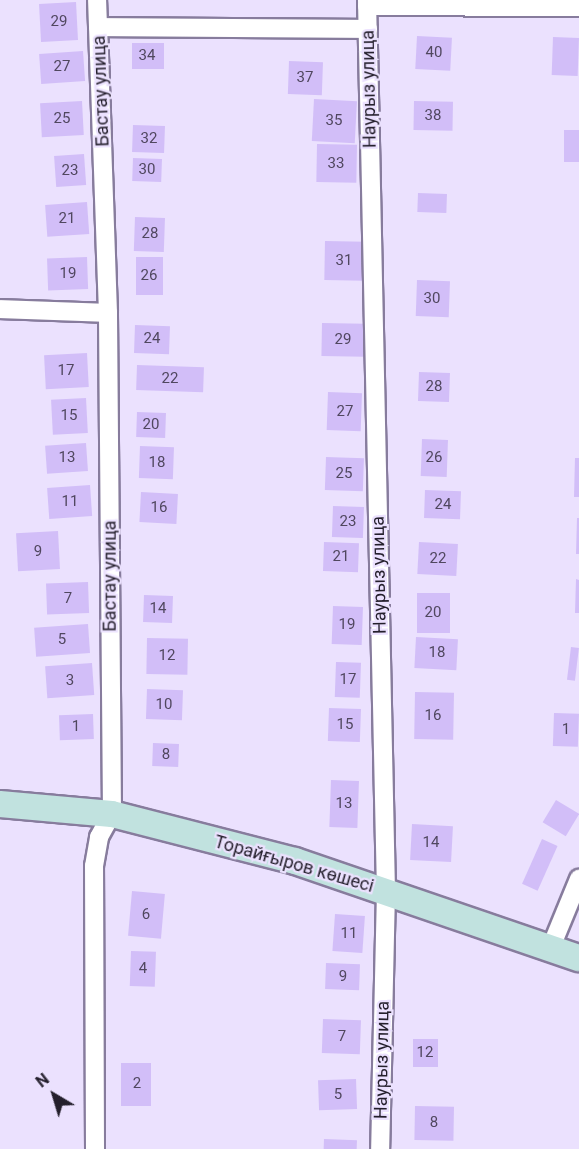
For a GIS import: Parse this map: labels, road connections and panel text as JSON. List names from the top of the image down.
{
  "streets": {
    "street": ["Наурыз улица", "Бастау улица", "Торайғыров көшесі"]
  },
  "crossings": [
    ["Наурыз улица", "Торайғыров көшесі"],
    ["Бастау улица", "Торайғыров көшесі"]
  ],
  "house_numbers": [
    "29",
    "40",
    "34",
    "27",
    "37",
    "38",
    "25",
    "35",
    "32",
    "33",
    "30",
    "23",
    "21",
    "28",
    "31",
    "19",
    "26",
    "30",
    "24",
    "29",
    "17",
    "22",
    "28",
    "27",
    "15",
    "20",
    "13",
    "26",
    "18",
    "25",
    "11",
    "24",
    "16",
    "23",
    "9",
    "21",
    "22",
    "7",
    "14",
    "20",
    "19",
    "5",
    "18",
    "12",
    "17",
    "3",
    "10",
    "16",
    "15",
    "1",
    "1",
    "8",
    "13",
    "14",
    "6",
    "11",
    "4",
    "9",
    "7",
    "12",
    "2",
    "5",
    "8"
  ],
  "north": "top left"
}
